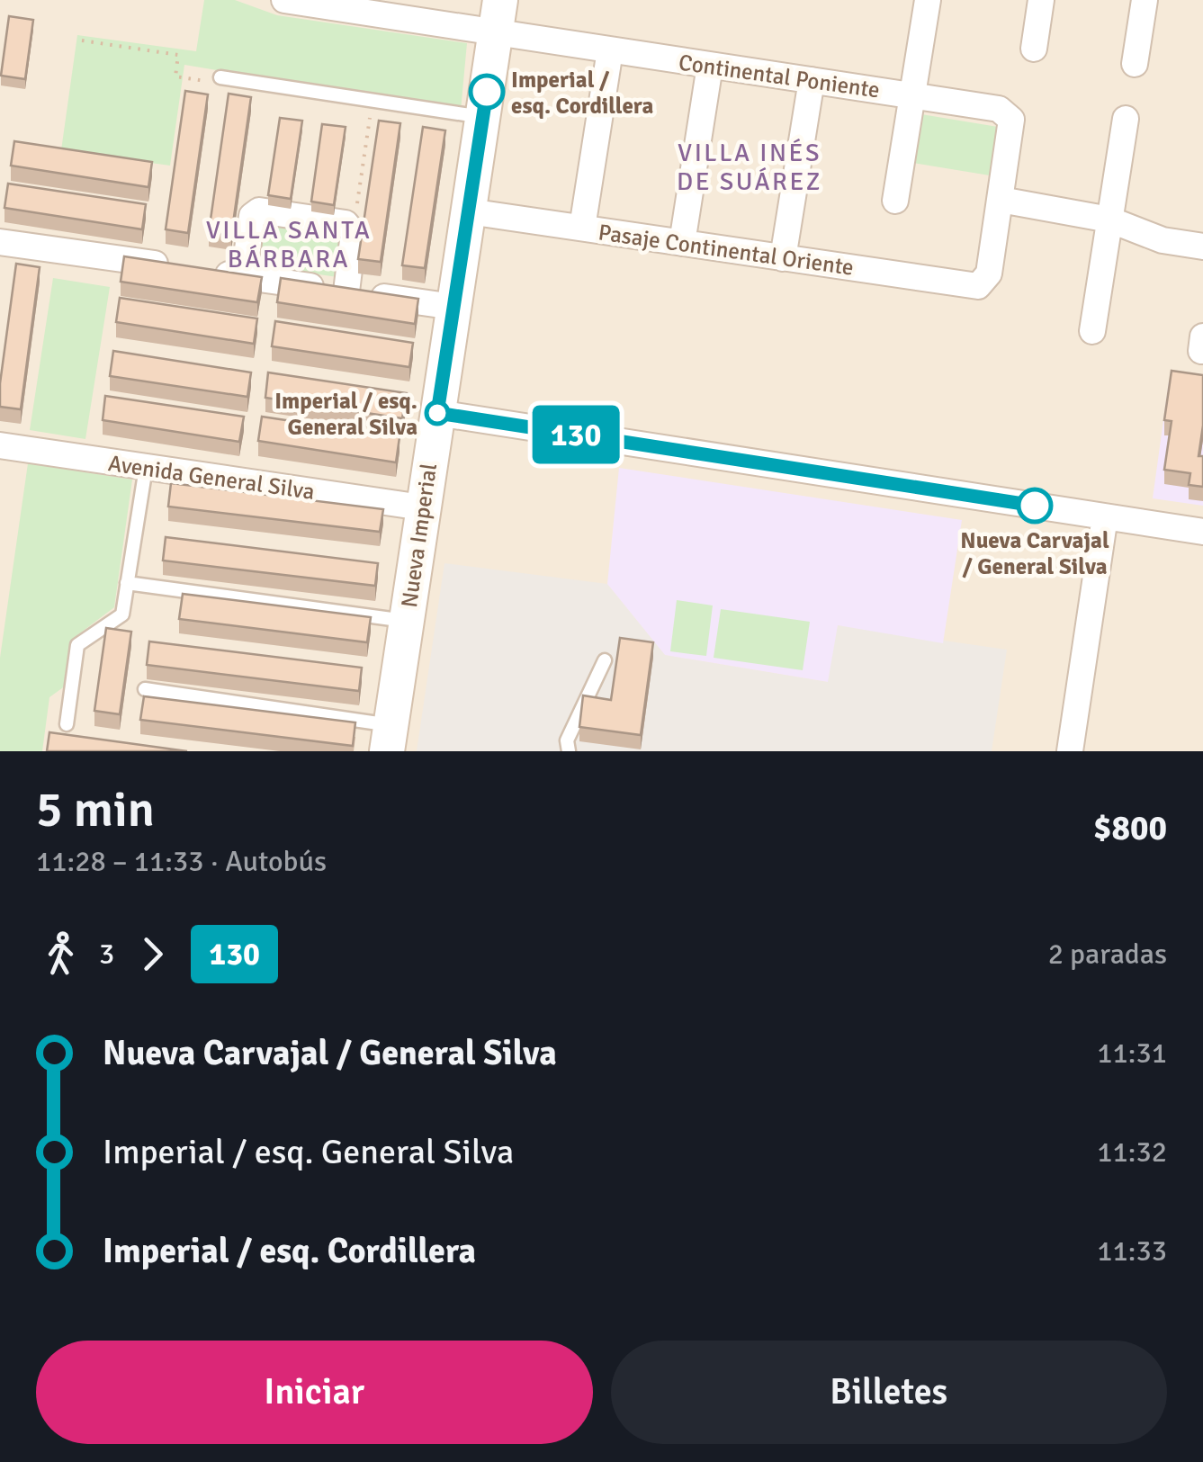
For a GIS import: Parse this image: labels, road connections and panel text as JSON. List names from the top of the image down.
{
  "streets": {
    "street": [
      "Continental Poniente",
      "Pasaje Continental Oriente",
      "Avenida General Silva",
      "Nueva Imperial"
    ]
  },
  "crossings": [
    ["Continental Poniente", "Pasaje Continental Oriente"],
    ["Continental Poniente", "Nueva Imperial"],
    ["Pasaje Continental Oriente", "Nueva Imperial"],
    ["Avenida General Silva", "Nueva Imperial"]
  ],
  "districts": ["VILLA INÉS DE SUÁREZ", "VILLA SANTA BÁRBARA"],
  "places": ["Imperial / esq. Cordillera", "Imperial / esq. General Silva", "Nueva Carvajal / General Silva"],
  "lines": ["bus line 130"],
  "page": {
    "on_map": "130",
    "heading": ["5 min", "11:28 – 11:33 · Autobús", "$800"],
    "legs": ["3", "130", "2 paradas"],
    "list": [
      {
        "name": "Nueva Carvajal / General Silva",
        "value": "11:31"
      },
      {
        "name": "Imperial / esq. General Silva",
        "value": "11:32"
      },
      {
        "name": "Imperial / esq. Cordillera",
        "value": "11:33"
      }
    ],
    "buttons": ["Iniciar", "Billetes"]
  }
}
